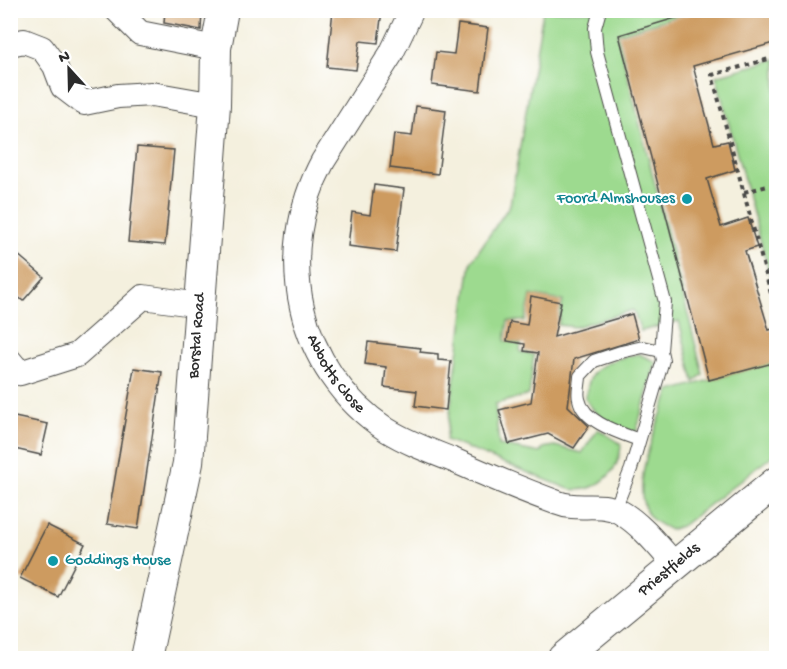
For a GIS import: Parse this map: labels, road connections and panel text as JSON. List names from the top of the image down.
{
  "streets": {
    "street": ["Borstal Road", "Abbotts Close", "Priestfields"]
  },
  "places": ["Foord Almshouses", "Goddings House"],
  "north": "top"
}
